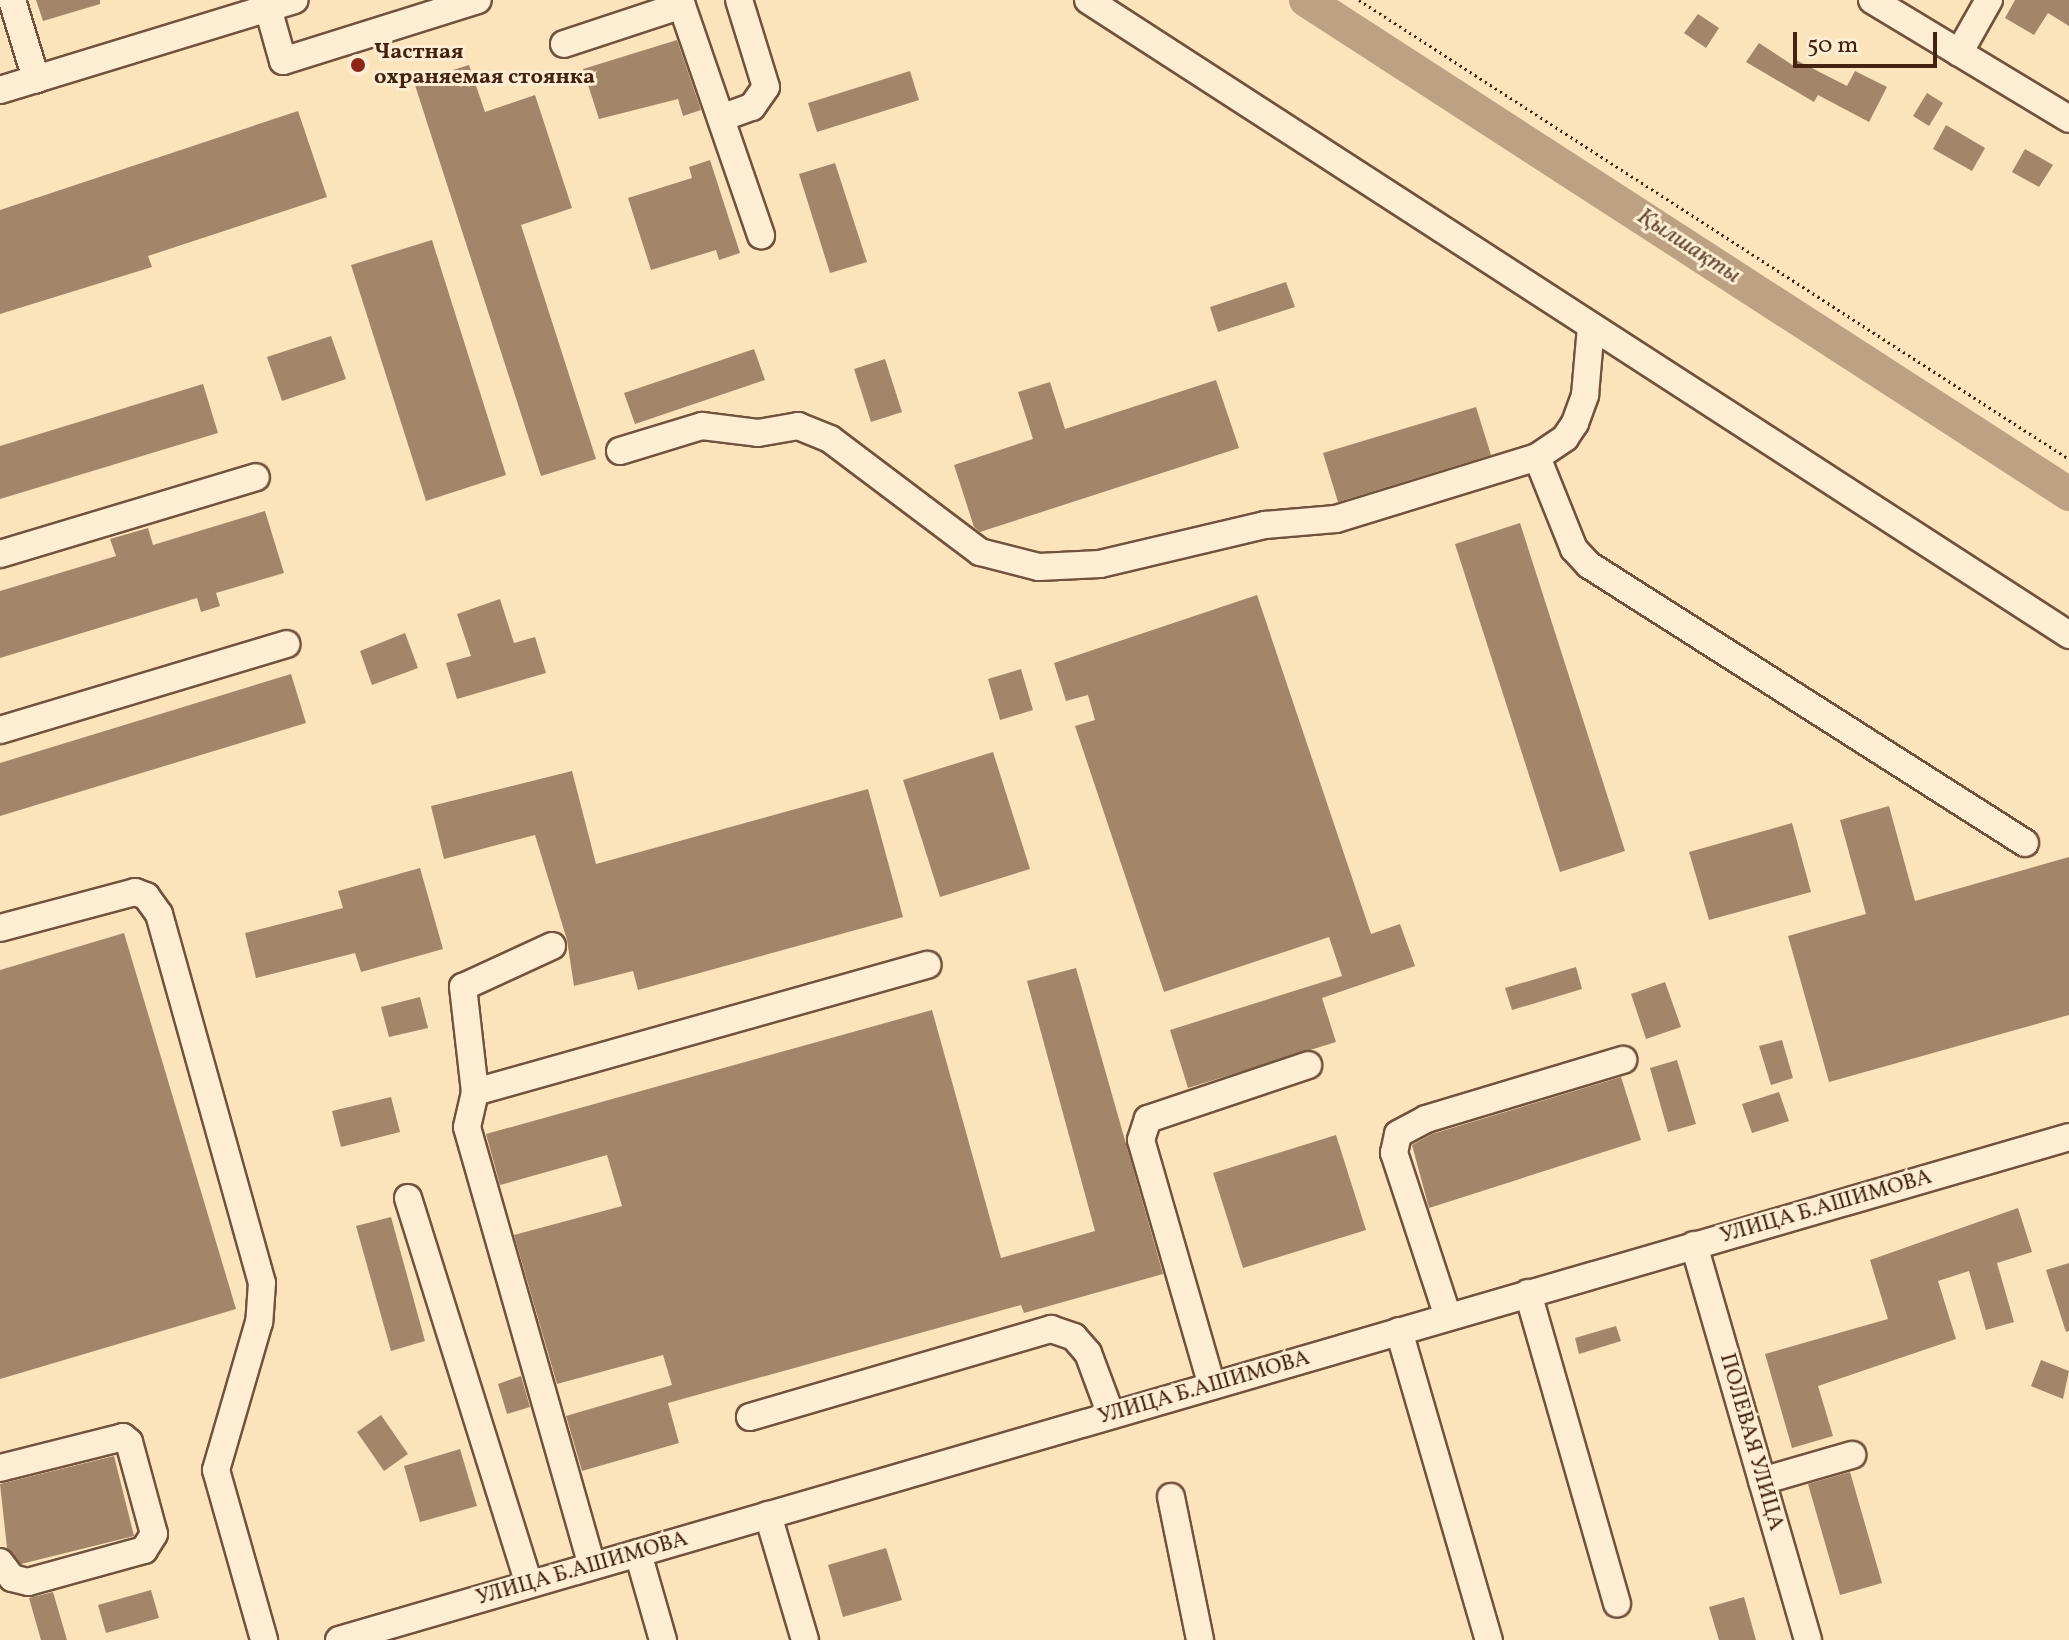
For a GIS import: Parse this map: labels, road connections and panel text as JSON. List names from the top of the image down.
{
  "streets": {
    "street": ["УЛИЦА Б.АШИМОВА", "ПОЛЕВАЯ УЛИЦА"]
  },
  "crossings": [
    ["УЛИЦА Б.АШИМОВА", "ПОЛЕВАЯ УЛИЦА"]
  ],
  "water": ["Қылшақты"],
  "places": ["Частная охраняемая стоянка"],
  "scale_bar": "50 m"
}
